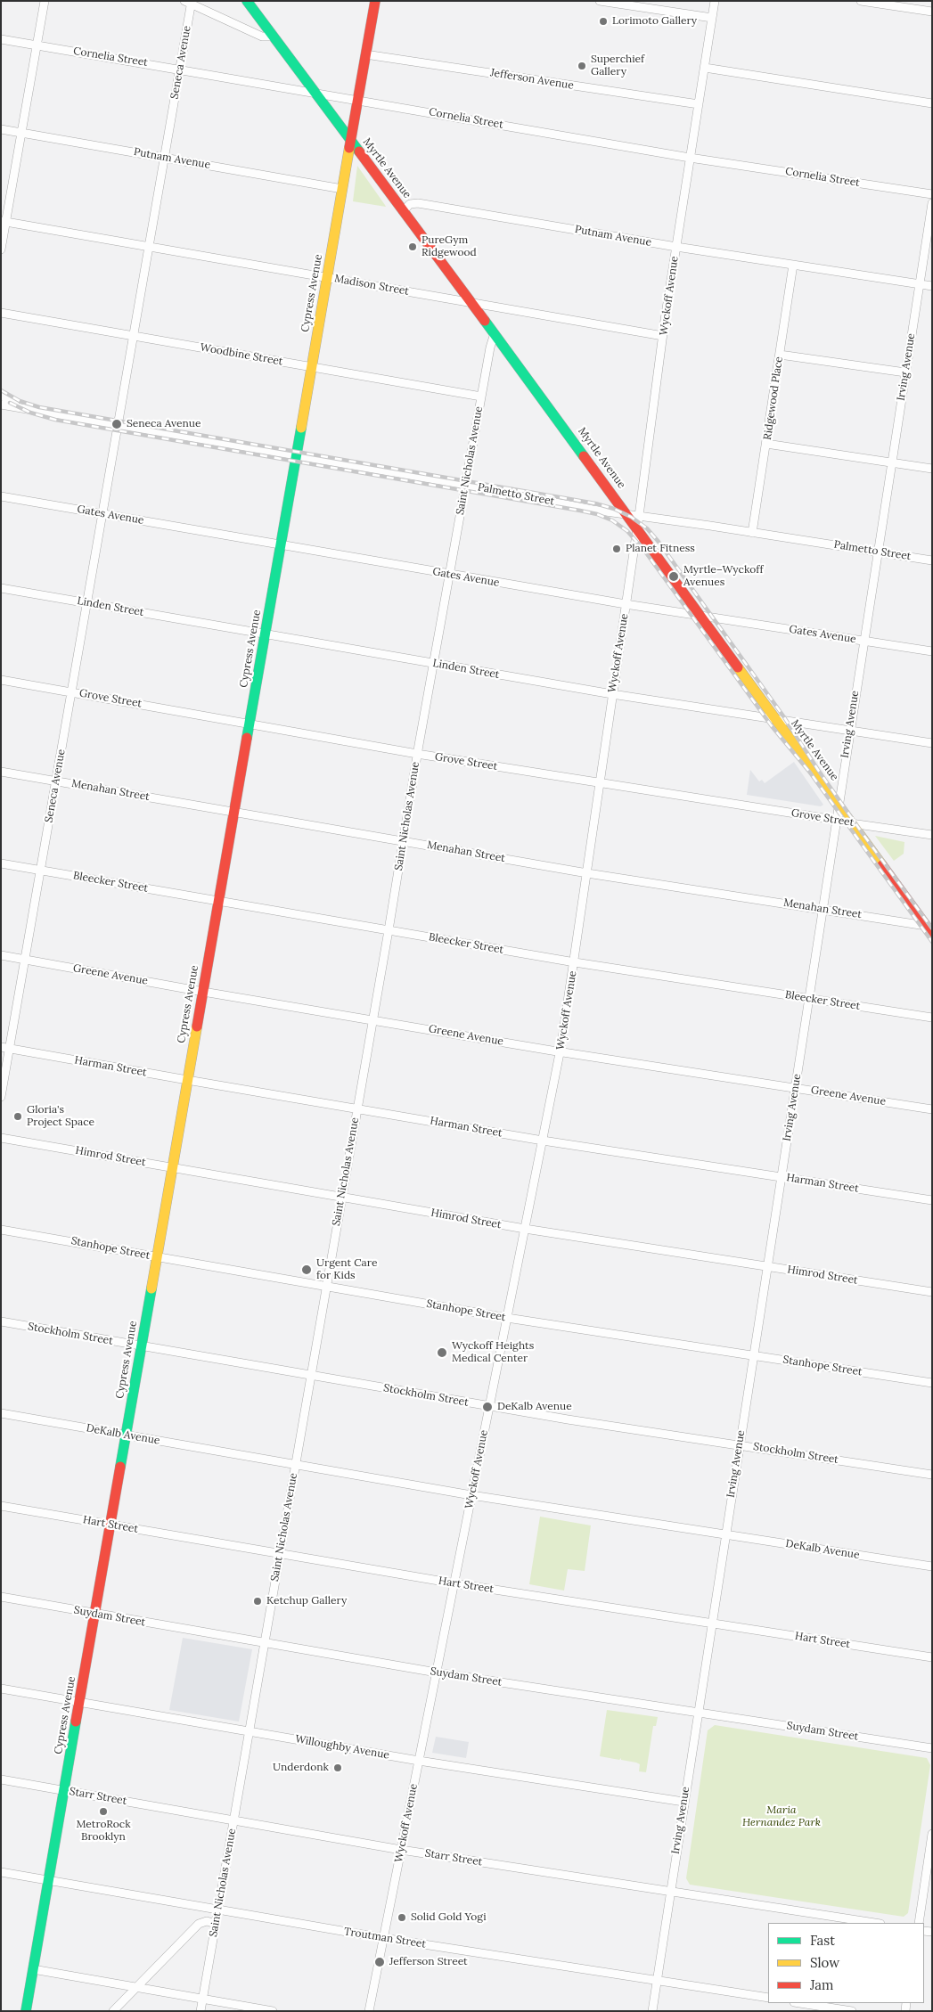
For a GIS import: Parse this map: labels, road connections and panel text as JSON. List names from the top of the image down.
{
  "streets": {
    "main road": ["Myrtle Avenue", "Cypress Avenue"],
    "street": [
      "Cornelia Street",
      "Seneca Avenue",
      "Jefferson Avenue",
      "Putnam Avenue",
      "Madison Street",
      "Wyckoff Avenue",
      "Woodbine Street",
      "Irving Avenue",
      "Ridgewood Place",
      "Saint Nicholas Avenue",
      "Palmetto Street",
      "Gates Avenue",
      "Linden Street",
      "Grove Street",
      "Menahan Street",
      "Bleecker Street",
      "Greene Avenue",
      "Harman Street",
      "Himrod Street",
      "Stanhope Street",
      "Stockholm Street",
      "DeKalb Avenue",
      "Hart Street",
      "Suydam Street",
      "Willoughby Avenue",
      "Starr Street",
      "Troutman Street"
    ]
  },
  "crossings": [
    ["Cornelia Street", "Seneca Avenue"],
    ["Cornelia Street", "Myrtle Avenue"],
    ["Cornelia Street", "Cypress Avenue"],
    ["Cornelia Street", "Wyckoff Avenue"],
    ["Seneca Avenue", "Putnam Avenue"],
    ["Seneca Avenue", "Madison Street"],
    ["Seneca Avenue", "Woodbine Street"],
    ["Seneca Avenue", "Palmetto Street"],
    ["Seneca Avenue", "Gates Avenue"],
    ["Seneca Avenue", "Linden Street"],
    ["Seneca Avenue", "Grove Street"],
    ["Seneca Avenue", "Menahan Street"],
    ["Seneca Avenue", "Bleecker Street"],
    ["Seneca Avenue", "Greene Avenue"],
    ["Seneca Avenue", "Harman Street"],
    ["Jefferson Avenue", "Cypress Avenue"],
    ["Jefferson Avenue", "Wyckoff Avenue"],
    ["Putnam Avenue", "Myrtle Avenue"],
    ["Putnam Avenue", "Cypress Avenue"],
    ["Putnam Avenue", "Wyckoff Avenue"],
    ["Putnam Avenue", "Irving Avenue"],
    ["Putnam Avenue", "Ridgewood Place"],
    ["Myrtle Avenue", "Madison Street"],
    ["Myrtle Avenue", "Cypress Avenue"],
    ["Myrtle Avenue", "Wyckoff Avenue"],
    ["Myrtle Avenue", "Irving Avenue"],
    ["Myrtle Avenue", "Saint Nicholas Avenue"],
    ["Myrtle Avenue", "Palmetto Street"],
    ["Myrtle Avenue", "Gates Avenue"],
    ["Myrtle Avenue", "Linden Street"],
    ["Myrtle Avenue", "Grove Street"],
    ["Myrtle Avenue", "Menahan Street"],
    ["Madison Street", "Cypress Avenue"],
    ["Madison Street", "Wyckoff Avenue"],
    ["Cypress Avenue", "Woodbine Street"],
    ["Cypress Avenue", "Palmetto Street"],
    ["Cypress Avenue", "Gates Avenue"],
    ["Cypress Avenue", "Linden Street"],
    ["Cypress Avenue", "Grove Street"],
    ["Cypress Avenue", "Menahan Street"],
    ["Cypress Avenue", "Bleecker Street"],
    ["Cypress Avenue", "Greene Avenue"],
    ["Cypress Avenue", "Harman Street"],
    ["Cypress Avenue", "Himrod Street"],
    ["Cypress Avenue", "Stanhope Street"],
    ["Cypress Avenue", "Stockholm Street"],
    ["Cypress Avenue", "DeKalb Avenue"],
    ["Cypress Avenue", "Hart Street"],
    ["Cypress Avenue", "Suydam Street"],
    ["Cypress Avenue", "Willoughby Avenue"],
    ["Cypress Avenue", "Starr Street"],
    ["Cypress Avenue", "Troutman Street"],
    ["Wyckoff Avenue", "Palmetto Street"],
    ["Wyckoff Avenue", "Gates Avenue"],
    ["Wyckoff Avenue", "Linden Street"],
    ["Wyckoff Avenue", "Grove Street"],
    ["Wyckoff Avenue", "Menahan Street"],
    ["Wyckoff Avenue", "Bleecker Street"],
    ["Wyckoff Avenue", "Greene Avenue"],
    ["Wyckoff Avenue", "Harman Street"],
    ["Wyckoff Avenue", "Himrod Street"],
    ["Wyckoff Avenue", "Stanhope Street"],
    ["Wyckoff Avenue", "Stockholm Street"],
    ["Wyckoff Avenue", "DeKalb Avenue"],
    ["Wyckoff Avenue", "Hart Street"],
    ["Wyckoff Avenue", "Suydam Street"],
    ["Wyckoff Avenue", "Willoughby Avenue"],
    ["Wyckoff Avenue", "Starr Street"],
    ["Wyckoff Avenue", "Troutman Street"],
    ["Woodbine Street", "Saint Nicholas Avenue"],
    ["Irving Avenue", "Palmetto Street"],
    ["Irving Avenue", "Gates Avenue"],
    ["Irving Avenue", "Linden Street"],
    ["Irving Avenue", "Grove Street"],
    ["Irving Avenue", "Menahan Street"],
    ["Irving Avenue", "Bleecker Street"],
    ["Irving Avenue", "Greene Avenue"],
    ["Irving Avenue", "Harman Street"],
    ["Irving Avenue", "Himrod Street"],
    ["Irving Avenue", "Stanhope Street"],
    ["Irving Avenue", "Stockholm Street"],
    ["Irving Avenue", "DeKalb Avenue"],
    ["Irving Avenue", "Hart Street"],
    ["Irving Avenue", "Suydam Street"],
    ["Irving Avenue", "Willoughby Avenue"],
    ["Irving Avenue", "Starr Street"],
    ["Irving Avenue", "Troutman Street"],
    ["Ridgewood Place", "Palmetto Street"],
    ["Saint Nicholas Avenue", "Palmetto Street"],
    ["Saint Nicholas Avenue", "Gates Avenue"],
    ["Saint Nicholas Avenue", "Linden Street"],
    ["Saint Nicholas Avenue", "Grove Street"],
    ["Saint Nicholas Avenue", "Menahan Street"],
    ["Saint Nicholas Avenue", "Bleecker Street"],
    ["Saint Nicholas Avenue", "Greene Avenue"],
    ["Saint Nicholas Avenue", "Harman Street"],
    ["Saint Nicholas Avenue", "Himrod Street"],
    ["Saint Nicholas Avenue", "Stanhope Street"],
    ["Saint Nicholas Avenue", "Stockholm Street"],
    ["Saint Nicholas Avenue", "DeKalb Avenue"],
    ["Saint Nicholas Avenue", "Hart Street"],
    ["Saint Nicholas Avenue", "Suydam Street"],
    ["Saint Nicholas Avenue", "Willoughby Avenue"],
    ["Saint Nicholas Avenue", "Starr Street"],
    ["Saint Nicholas Avenue", "Troutman Street"]
  ],
  "parks": ["Maria Hernandez Park"],
  "places": [
    "Lorimoto Gallery",
    "Superchief Gallery",
    "PureGym Ridgewood",
    "Seneca Avenue",
    "Planet Fitness",
    "Myrtle–Wyckoff Avenues",
    "Gloria's Project Space",
    "Urgent Care for Kids",
    "Wyckoff Heights Medical Center",
    "DeKalb Avenue",
    "Ketchup Gallery",
    "Underdonk",
    "MetroRock Brooklyn",
    "Solid Gold Yogi",
    "Jefferson Street"
  ],
  "legend": ["Fast", "Slow", "Jam"]
}
